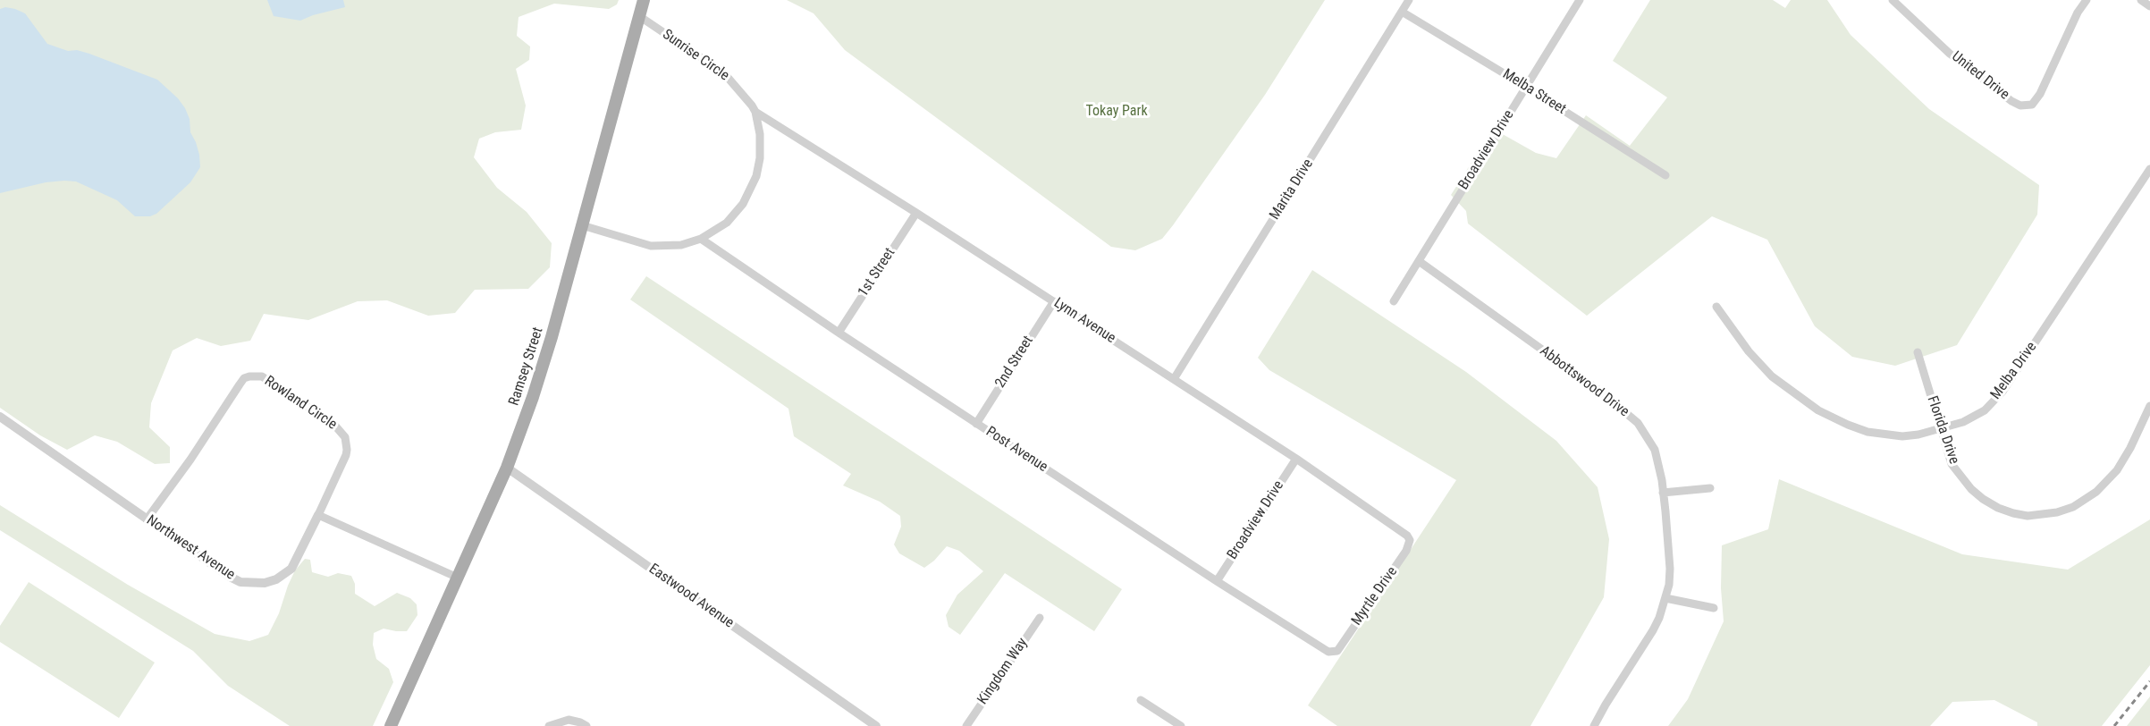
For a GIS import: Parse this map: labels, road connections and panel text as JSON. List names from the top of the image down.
{
  "streets": {
    "main road": ["Ramsey Street"],
    "street": [
      "Sunrise Circle",
      "United Drive",
      "Melba Street",
      "Broadview Drive",
      "Marita Drive",
      "1st Street",
      "Lynn Avenue",
      "2nd Street",
      "Melba Drive",
      "Abbottswood Drive",
      "Rowland Circle",
      "Florida Drive",
      "Post Avenue",
      "Northwest Avenue",
      "Eastwood Avenue",
      "Myrtle Drive",
      "Kingdom Way"
    ]
  },
  "crossings": [
    ["Sunrise Circle", "Lynn Avenue"],
    ["Sunrise Circle", "Ramsey Street"],
    ["Sunrise Circle", "Post Avenue"],
    ["Melba Street", "Broadview Drive"],
    ["Melba Street", "Marita Drive"],
    ["Broadview Drive", "Lynn Avenue"],
    ["Broadview Drive", "Abbottswood Drive"],
    ["Broadview Drive", "Post Avenue"],
    ["Marita Drive", "Lynn Avenue"],
    ["1st Street", "Lynn Avenue"],
    ["1st Street", "Post Avenue"],
    ["Lynn Avenue", "2nd Street"],
    ["Lynn Avenue", "Myrtle Drive"],
    ["2nd Street", "Post Avenue"],
    ["Ramsey Street", "Eastwood Avenue"],
    ["Melba Drive", "Florida Drive"],
    ["Rowland Circle", "Northwest Avenue"],
    ["Post Avenue", "Myrtle Drive"]
  ],
  "parks": ["Tokay Park"]
}
